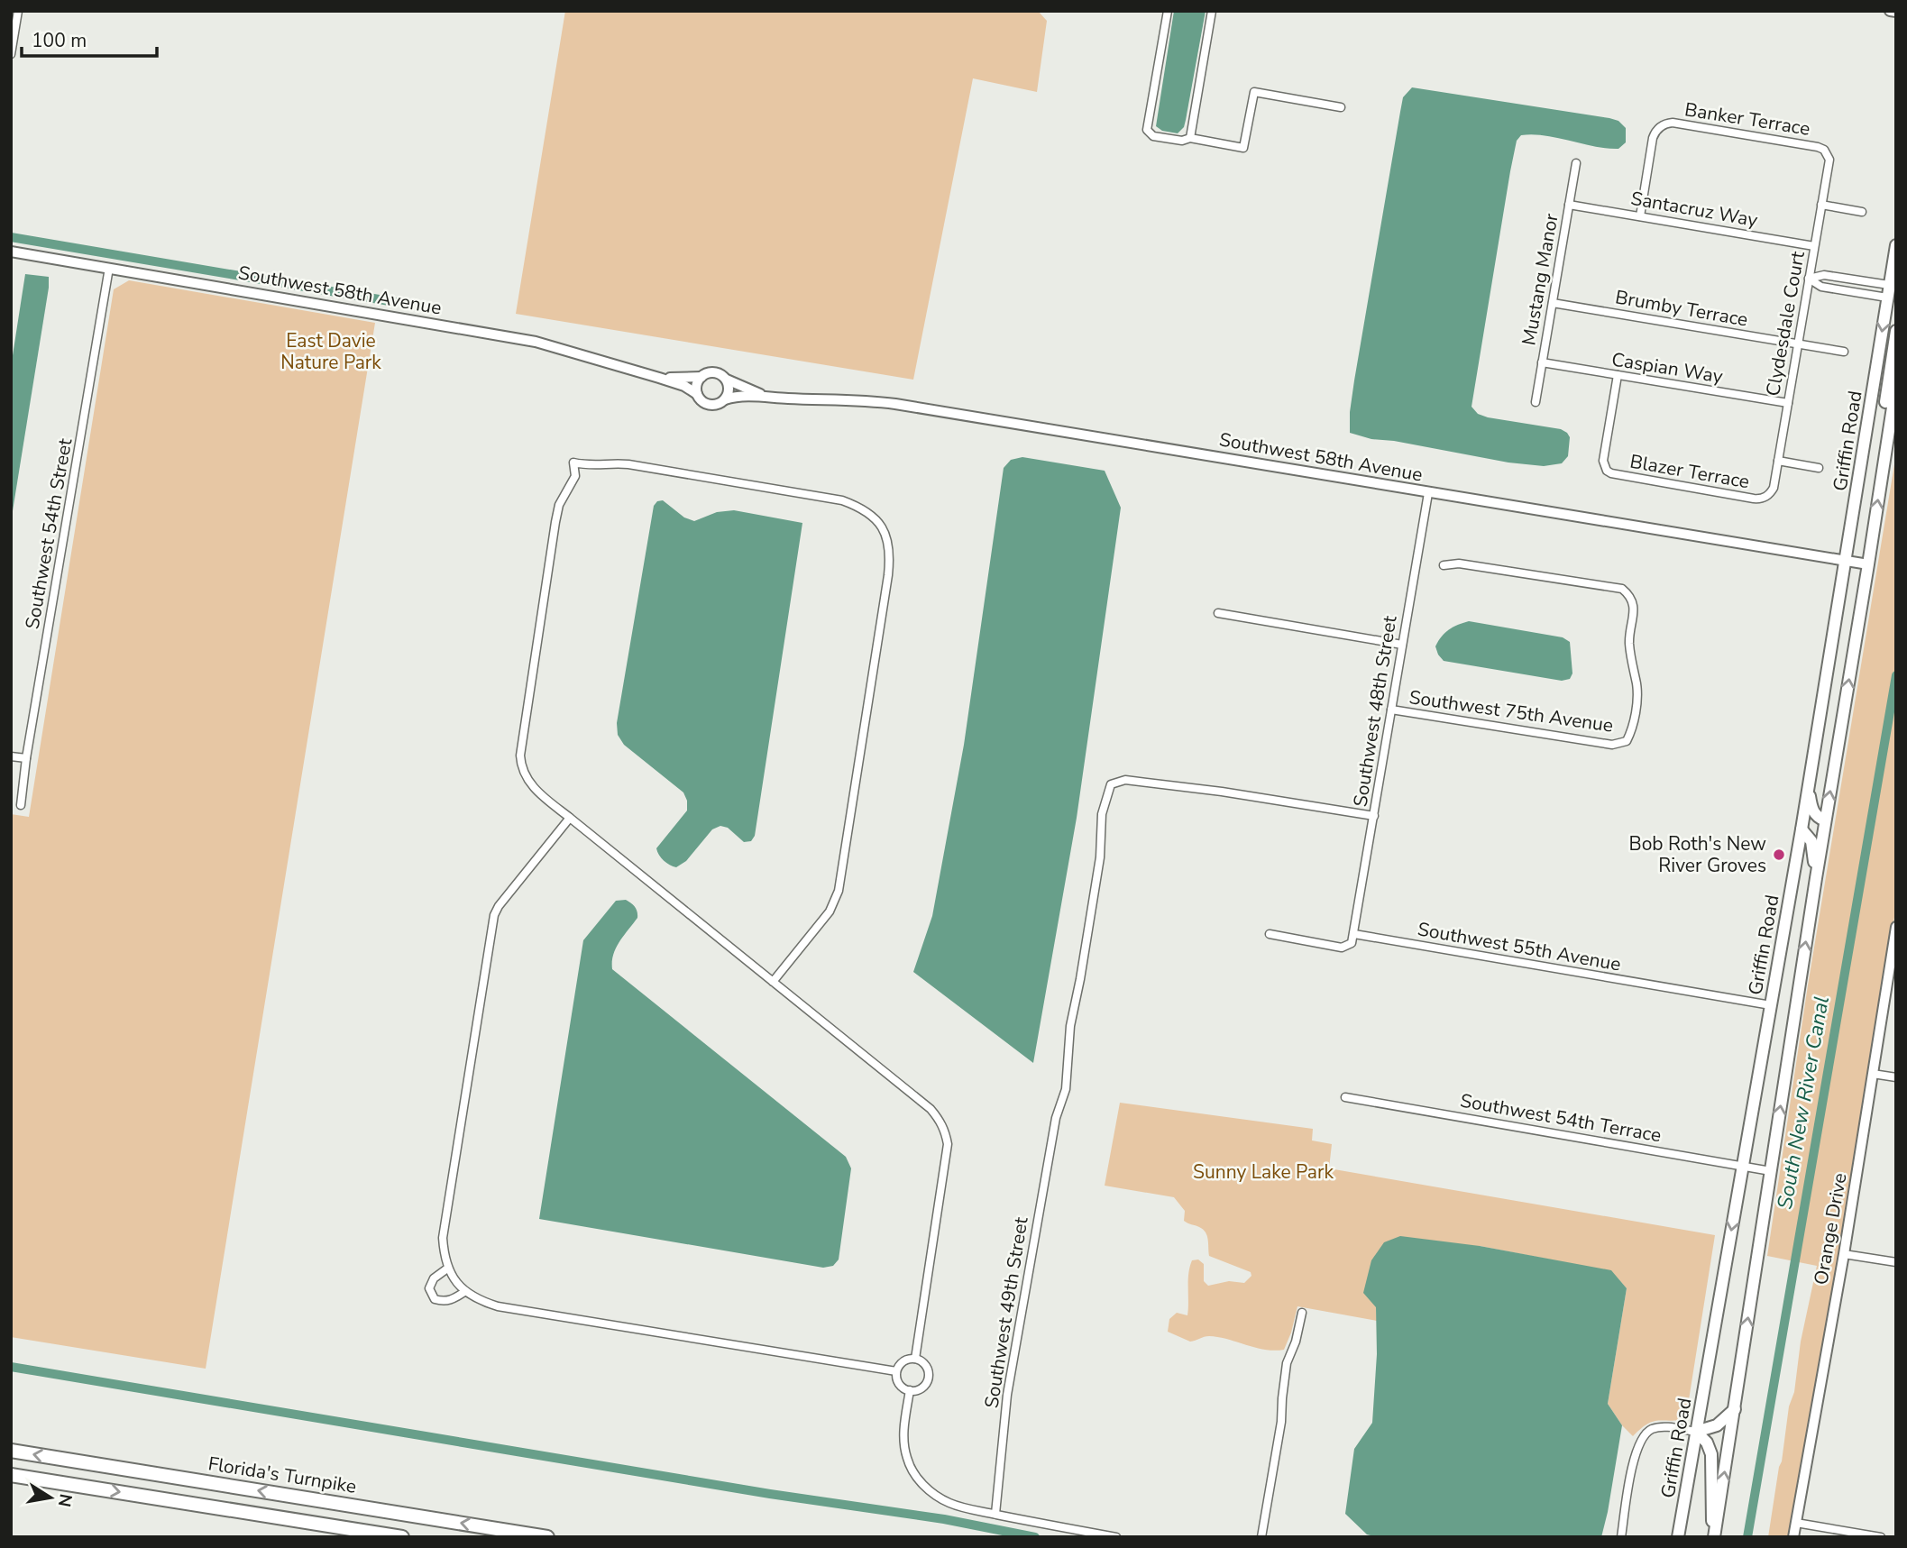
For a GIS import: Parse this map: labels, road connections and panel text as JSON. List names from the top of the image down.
{
  "streets": {
    "highway": ["Florida's Turnpike"],
    "main road": ["Griffin Road"],
    "street": [
      "Banker Terrace",
      "Santacruz Way",
      "Mustang Manor",
      "Southwest 58th Avenue",
      "Brumby Terrace",
      "Clydesdale Court",
      "Caspian Way",
      "Blazer Terrace",
      "Southwest 54th Street",
      "Southwest 48th Street",
      "Southwest 75th Avenue",
      "Southwest 55th Avenue",
      "Southwest 54th Terrace",
      "Orange Drive",
      "Southwest 49th Street"
    ]
  },
  "crossings": [
    ["Banker Terrace", "Santacruz Way"],
    ["Banker Terrace", "Clydesdale Court"],
    ["Santacruz Way", "Mustang Manor"],
    ["Santacruz Way", "Clydesdale Court"],
    ["Mustang Manor", "Brumby Terrace"],
    ["Mustang Manor", "Caspian Way"],
    ["Southwest 58th Avenue", "Griffin Road"],
    ["Southwest 58th Avenue", "Southwest 54th Street"],
    ["Southwest 58th Avenue", "Southwest 48th Street"],
    ["Brumby Terrace", "Clydesdale Court"],
    ["Clydesdale Court", "Caspian Way"],
    ["Clydesdale Court", "Blazer Terrace"],
    ["Caspian Way", "Blazer Terrace"],
    ["Griffin Road", "Southwest 55th Avenue"],
    ["Griffin Road", "Southwest 54th Terrace"],
    ["Southwest 48th Street", "Southwest 75th Avenue"],
    ["Southwest 48th Street", "Southwest 55th Avenue"],
    ["Southwest 48th Street", "Southwest 49th Street"]
  ],
  "water": ["South New River Canal"],
  "parks": ["East Davie Nature Park", "Sunny Lake Park"],
  "places": ["Bob Roth's New River Groves"],
  "scale_bar": "100 m",
  "north": "right"
}
